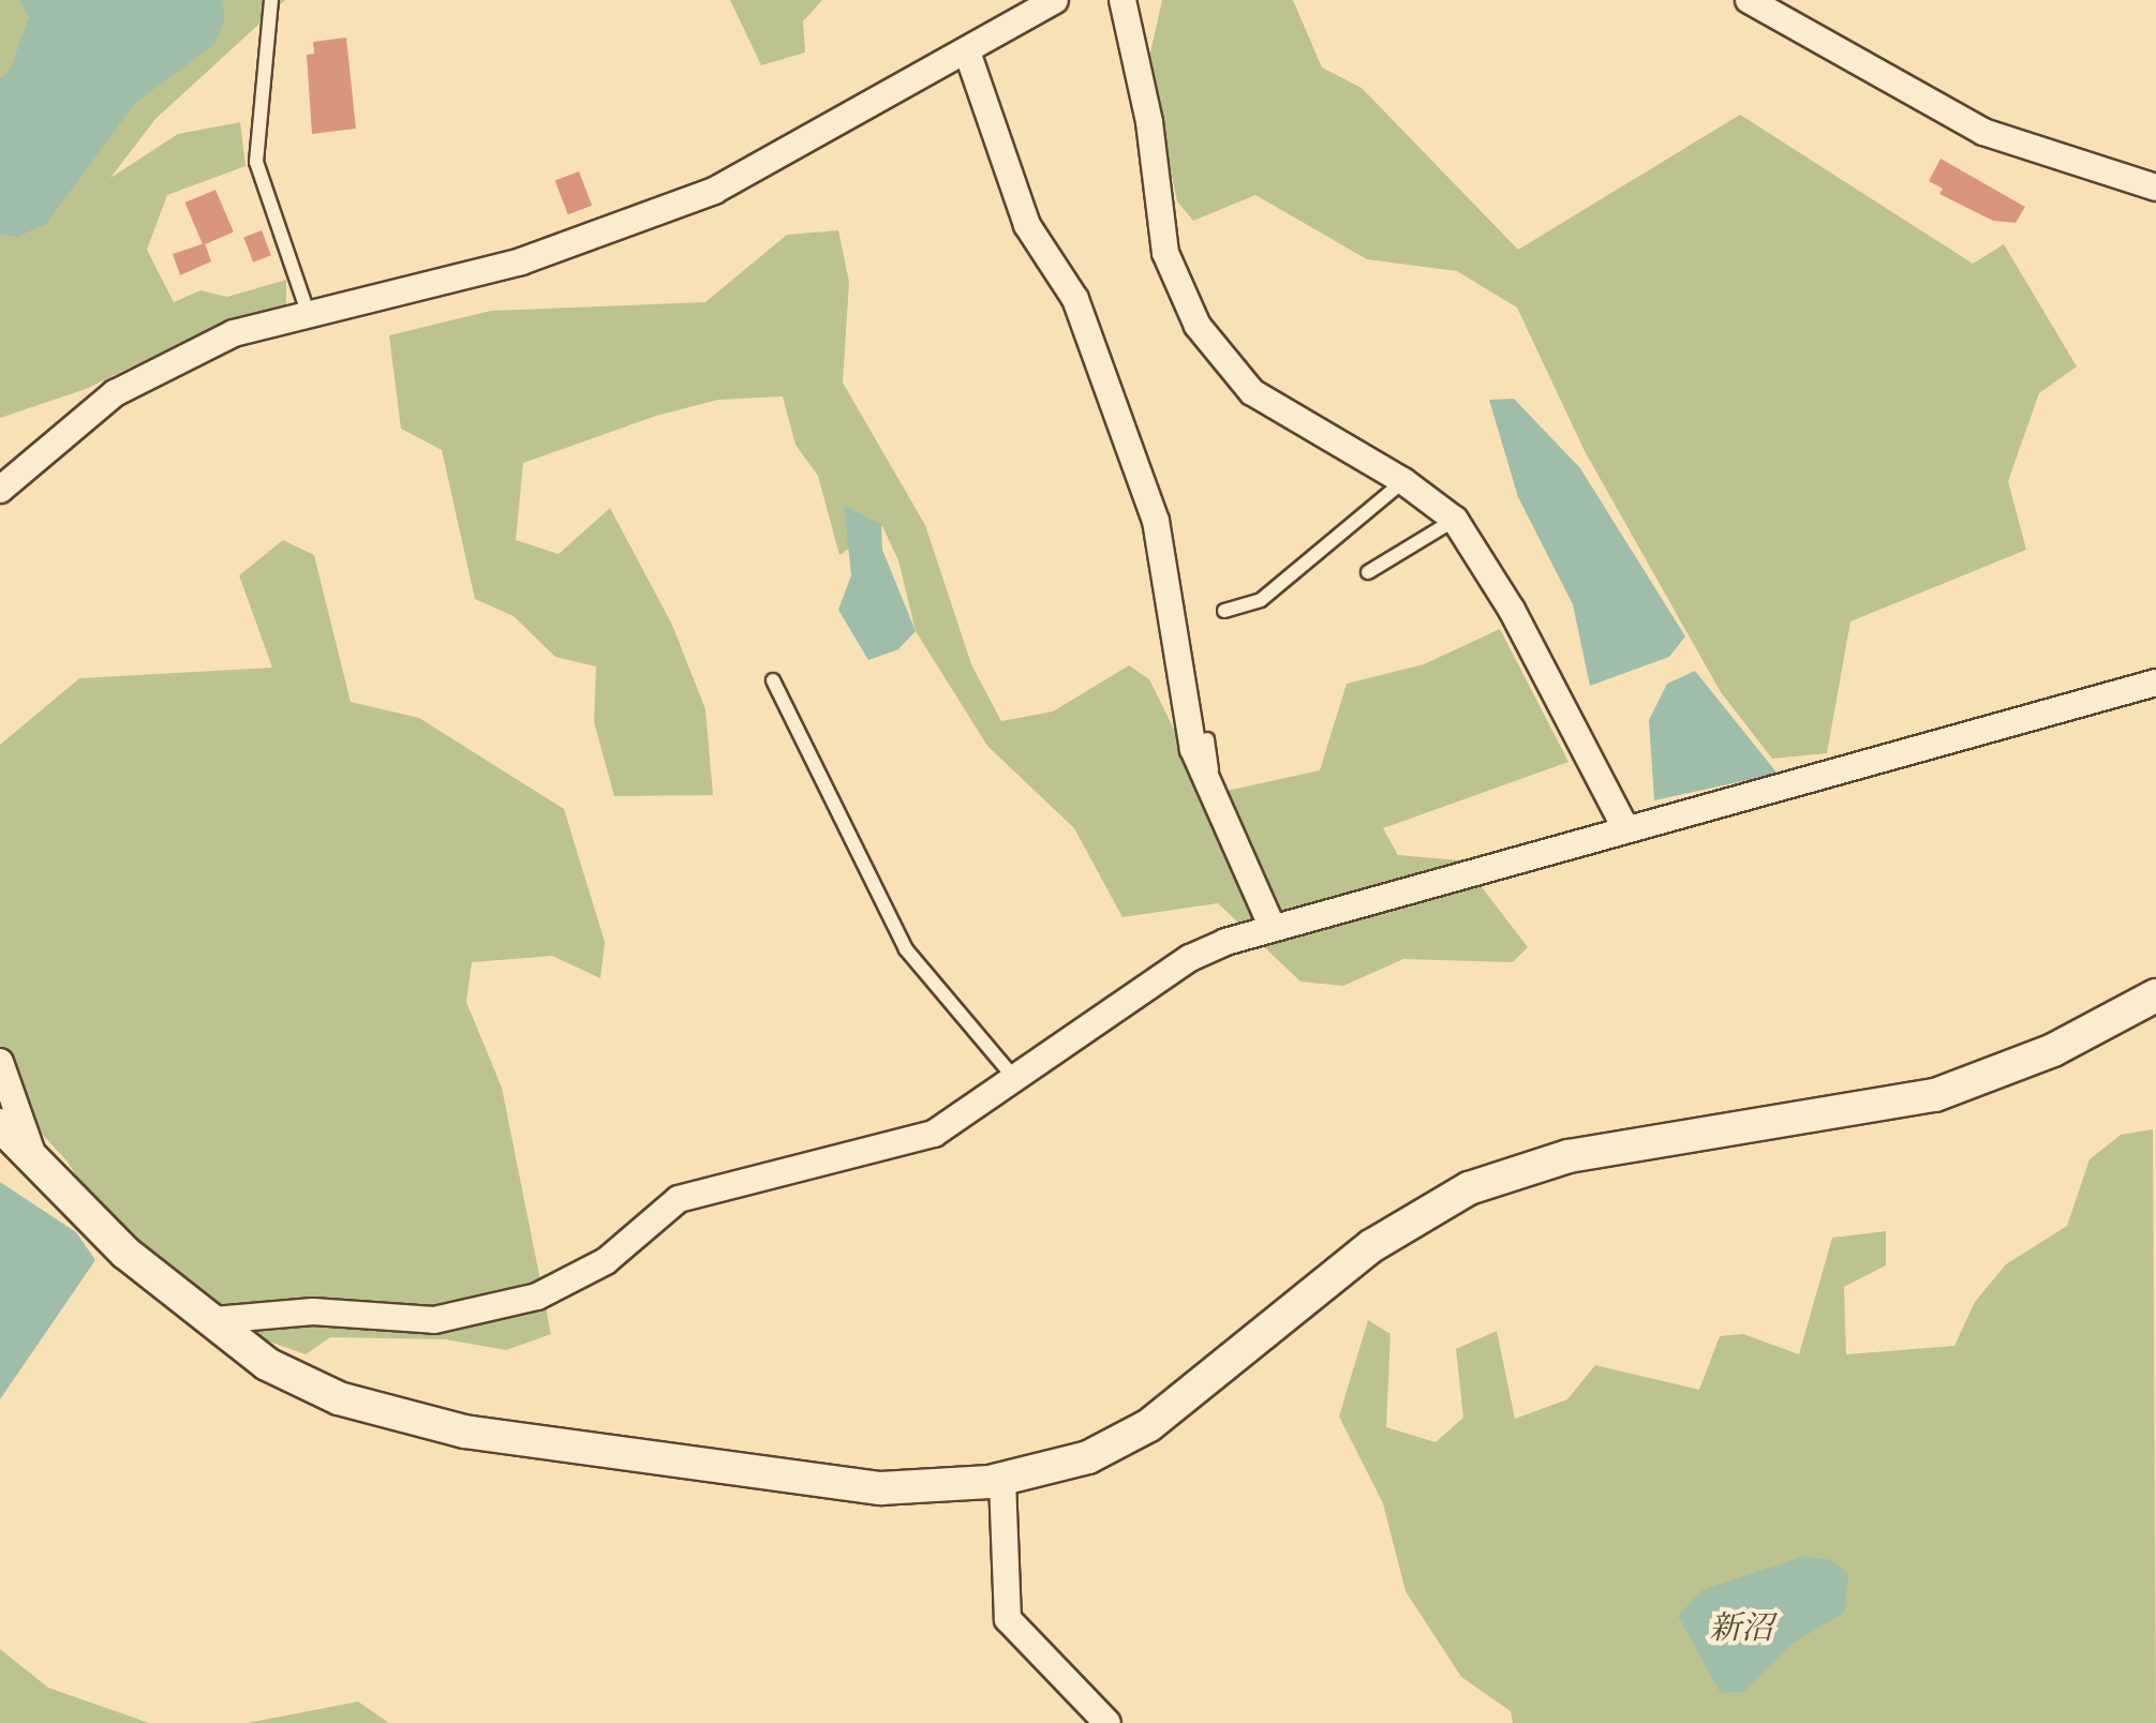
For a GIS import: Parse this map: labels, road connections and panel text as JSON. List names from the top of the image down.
{
  "water": ["新沼"]
}
